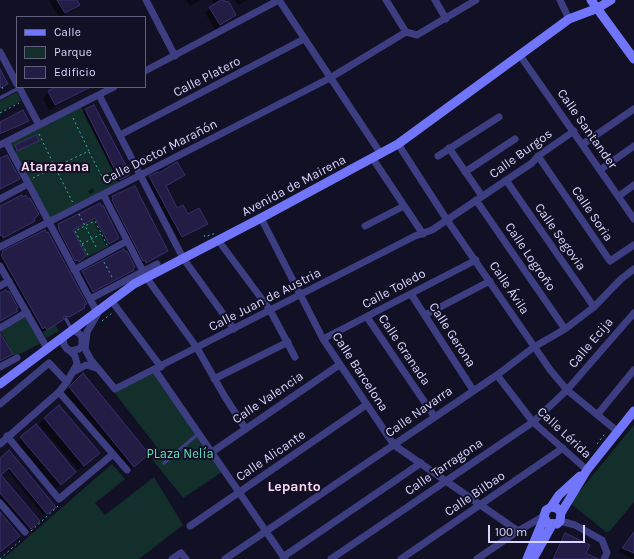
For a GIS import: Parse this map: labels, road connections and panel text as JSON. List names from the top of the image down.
{
  "streets": {
    "street": [
      "Calle Platero",
      "Calle Santander",
      "Calle Doctor Marañón",
      "Calle Burgos",
      "Avenida de Mairena",
      "Calle Soria",
      "Calle Segovia",
      "Calle Logroño",
      "Calle Ávila",
      "Calle Toledo",
      "Calle Juan de Austria",
      "Calle Gerona",
      "Calle Ecija",
      "Calle Granada",
      "Calle Barcelona",
      "Calle Valencia",
      "Calle Navarra",
      "Calle Lérida",
      "Calle Alicante",
      "Calle Tarragona",
      "Calle Bilbao"
    ]
  },
  "crossings": [
    ["Calle Santander", "Calle Burgos"],
    ["Calle Santander", "Avenida de Mairena"],
    ["Calle Burgos", "Calle Soria"],
    ["Calle Burgos", "Calle Segovia"],
    ["Calle Burgos", "Calle Logroño"],
    ["Calle Burgos", "Calle Ávila"],
    ["Calle Burgos", "Calle Juan de Austria"],
    ["Avenida de Mairena", "Calle Ávila"],
    ["Avenida de Mairena", "Calle Juan de Austria"],
    ["Avenida de Mairena", "Calle Barcelona"],
    ["Calle Segovia", "Calle Navarra"],
    ["Calle Logroño", "Calle Navarra"],
    ["Calle Ávila", "Calle Toledo"],
    ["Calle Ávila", "Calle Juan de Austria"],
    ["Calle Ávila", "Calle Ecija"],
    ["Calle Ávila", "Calle Navarra"],
    ["Calle Ávila", "Calle Tarragona"],
    ["Calle Toledo", "Calle Gerona"],
    ["Calle Toledo", "Calle Granada"],
    ["Calle Toledo", "Calle Barcelona"],
    ["Calle Juan de Austria", "Calle Barcelona"],
    ["Calle Gerona", "Calle Navarra"],
    ["Calle Ecija", "Calle Tarragona"],
    ["Calle Granada", "Calle Navarra"],
    ["Calle Barcelona", "Calle Valencia"],
    ["Calle Barcelona", "Calle Navarra"],
    ["Calle Barcelona", "Calle Alicante"],
    ["Calle Barcelona", "Calle Tarragona"],
    ["Calle Barcelona", "Calle Bilbao"],
    ["Calle Navarra", "Calle Lérida"],
    ["Calle Lérida", "Calle Tarragona"],
    ["Calle Lérida", "Calle Bilbao"]
  ],
  "districts": ["Atarazana", "Lepanto"],
  "parks": ["PLaza Nelía"],
  "legend": ["Calle", "Parque", "Edificio"],
  "scale_bar": "100 m"
}
